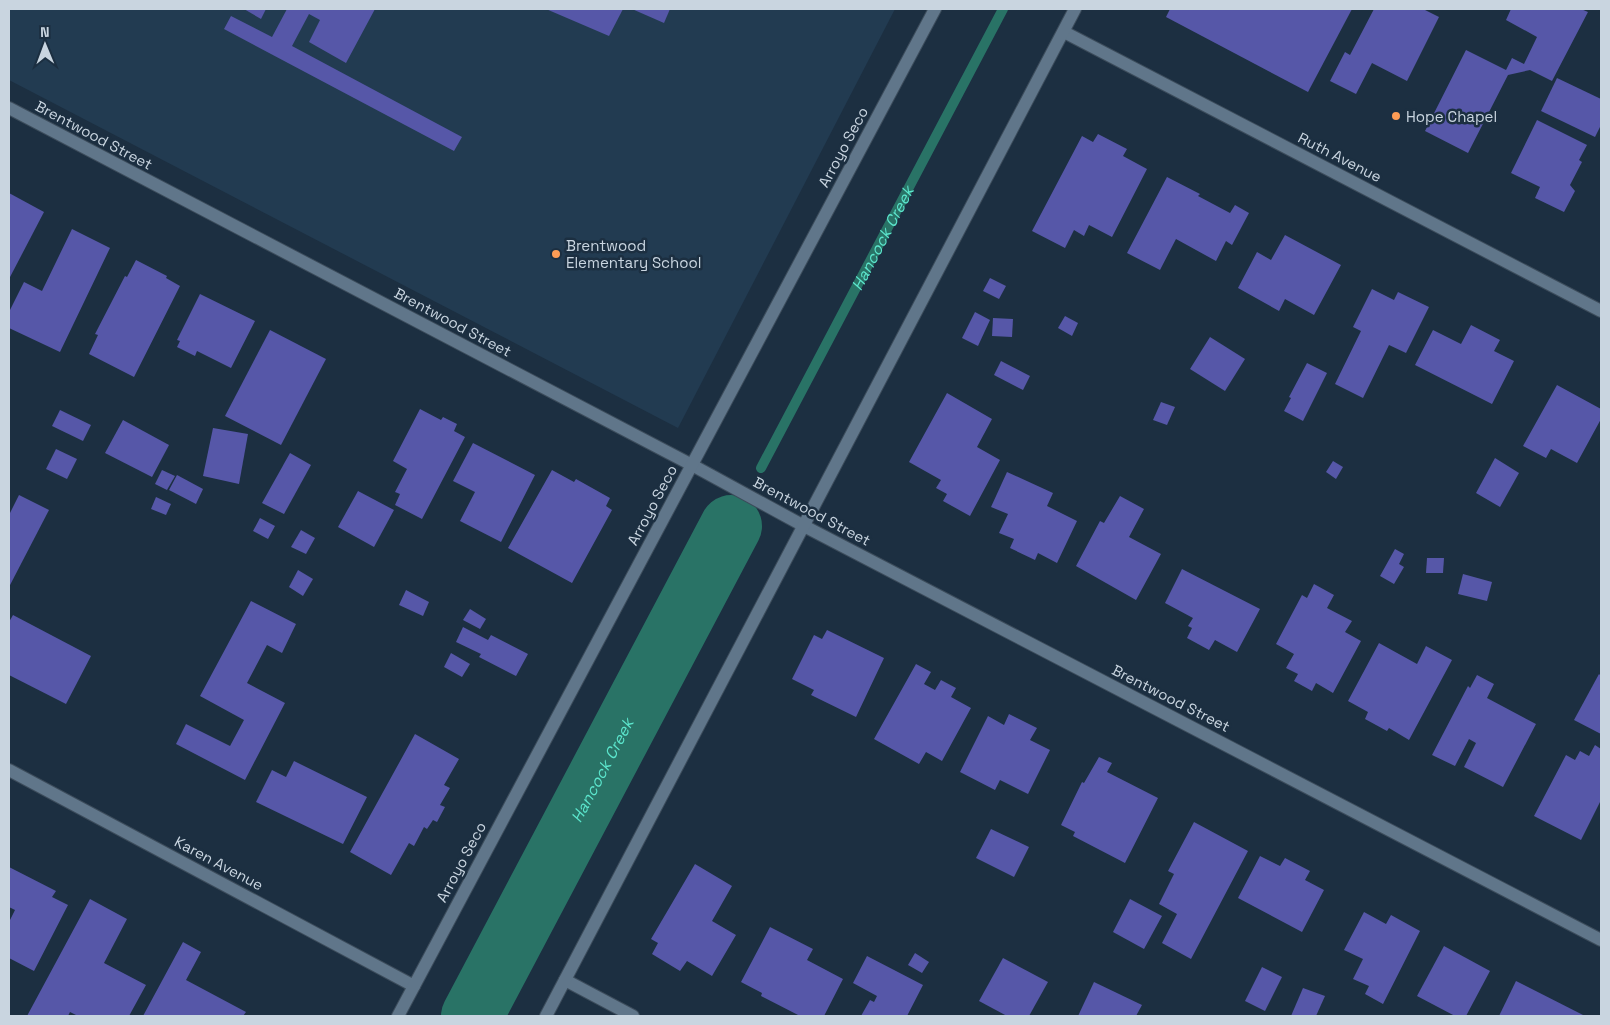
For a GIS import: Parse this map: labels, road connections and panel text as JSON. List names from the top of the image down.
{
  "streets": {
    "street": [
      "Brentwood Street",
      "Arroyo Seco",
      "Ruth Avenue",
      "Karen Avenue"
    ]
  },
  "crossings": [
    ["Brentwood Street", "Arroyo Seco"],
    ["Arroyo Seco", "Karen Avenue"]
  ],
  "water": ["Hancock Creek"],
  "places": ["Hope Chapel", "Brentwood Elementary School"],
  "north": "top"
}
